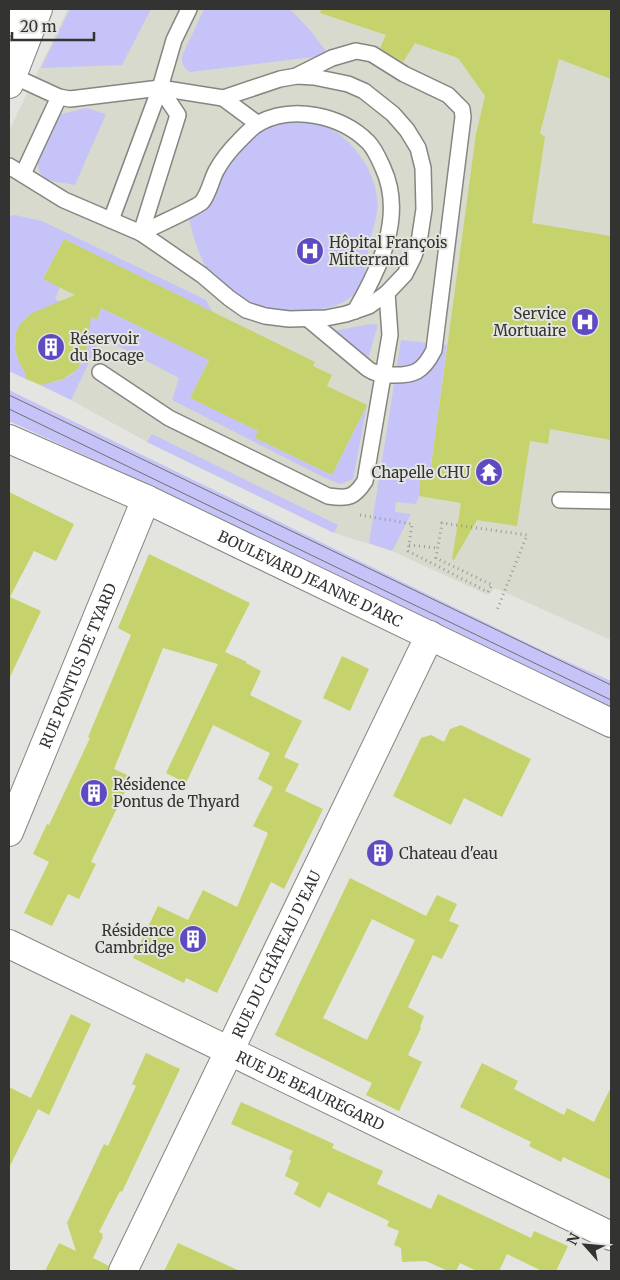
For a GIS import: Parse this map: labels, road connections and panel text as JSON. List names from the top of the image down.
{
  "streets": {
    "street": [
      "BOULEVARD JEANNE D'ARC",
      "RUE PONTUS DE TYARD",
      "RUE DU CHÂTEAU D'EAU",
      "RUE DE BEAUREGARD"
    ]
  },
  "crossings": [
    ["BOULEVARD JEANNE D'ARC", "RUE PONTUS DE TYARD"],
    ["BOULEVARD JEANNE D'ARC", "RUE DU CHÂTEAU D'EAU"],
    ["RUE DU CHÂTEAU D'EAU", "RUE DE BEAUREGARD"]
  ],
  "places": {
    "hospital": ["Hôpital François Mitterrand", "Service Mortuaire"],
    "building": [
      "Réservoir du Bocage",
      "Résidence Pontus de Thyard",
      "Chateau d'eau",
      "Résidence Cambridge"
    ],
    "temple": ["Chapelle CHU"]
  },
  "scale_bar": "20 m",
  "north": "top left"
}
